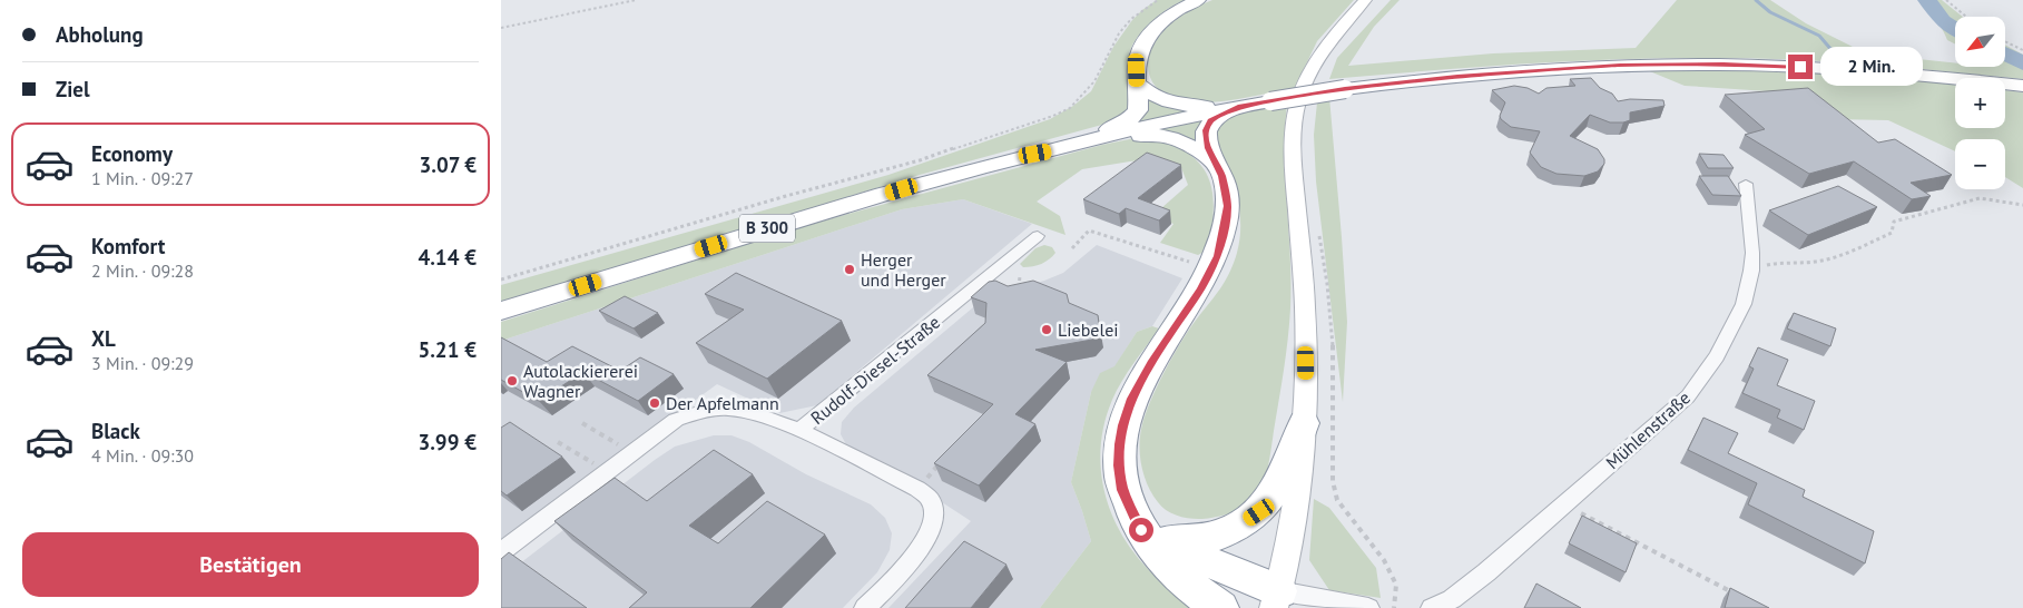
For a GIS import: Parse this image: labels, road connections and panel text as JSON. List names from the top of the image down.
{
  "streets": {
    "highway": ["B 300"],
    "street": ["Rudolf-Diesel-Straße", "Mühlenstraße"]
  },
  "places": [
    "Herger und Herger",
    "Liebelei",
    "Autolackiererei Wagner",
    "Der Apfelmann"
  ],
  "north": "bottom left",
  "page": {
    "banner": ["Abholung", "Ziel"],
    "map_buttons": ["+", "−"],
    "bubble": "2 Min.",
    "list": [
      {
        "name": "Economy",
        "note": "1 Min. · 09:27",
        "value": "3.07 €"
      },
      {
        "name": "Komfort",
        "note": "2 Min. · 09:28",
        "value": "4.14 €"
      },
      {
        "name": "XL",
        "note": "3 Min. · 09:29",
        "value": "5.21 €"
      },
      {
        "name": "Black",
        "note": "4 Min. · 09:30",
        "value": "3.99 €"
      }
    ],
    "buttons": "Bestätigen"
  }
}
